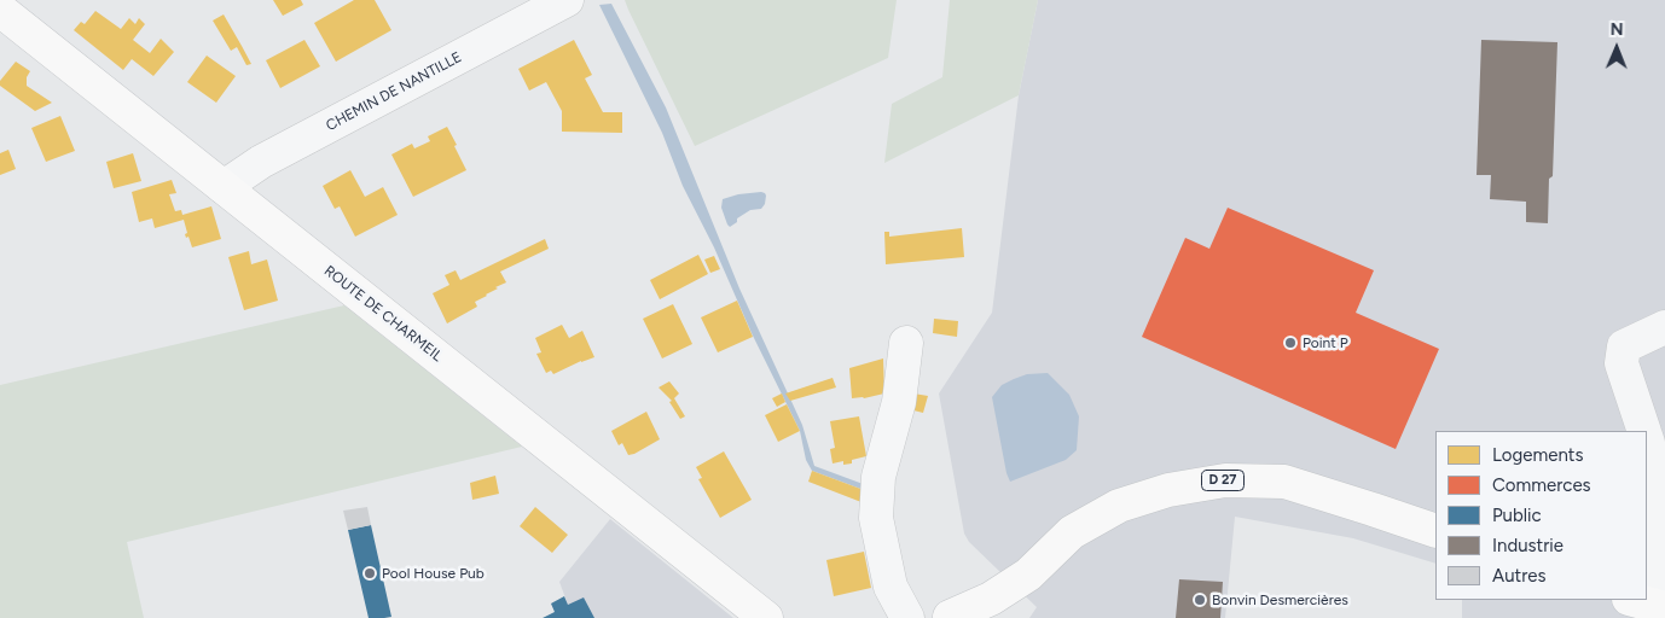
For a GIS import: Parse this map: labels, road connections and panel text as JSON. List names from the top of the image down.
{
  "streets": {
    "main road": ["ROUTE DE CHARMEIL", "D 27"],
    "street": ["CHEMIN DE NANTILLE"]
  },
  "crossings": [
    ["CHEMIN DE NANTILLE", "ROUTE DE CHARMEIL"]
  ],
  "places": ["Point P", "Pool House Pub", "Bonvin Desmercières"],
  "legend": [
    "Logements",
    "Commerces",
    "Public",
    "Industrie",
    "Autres"
  ],
  "north": "top"
}
